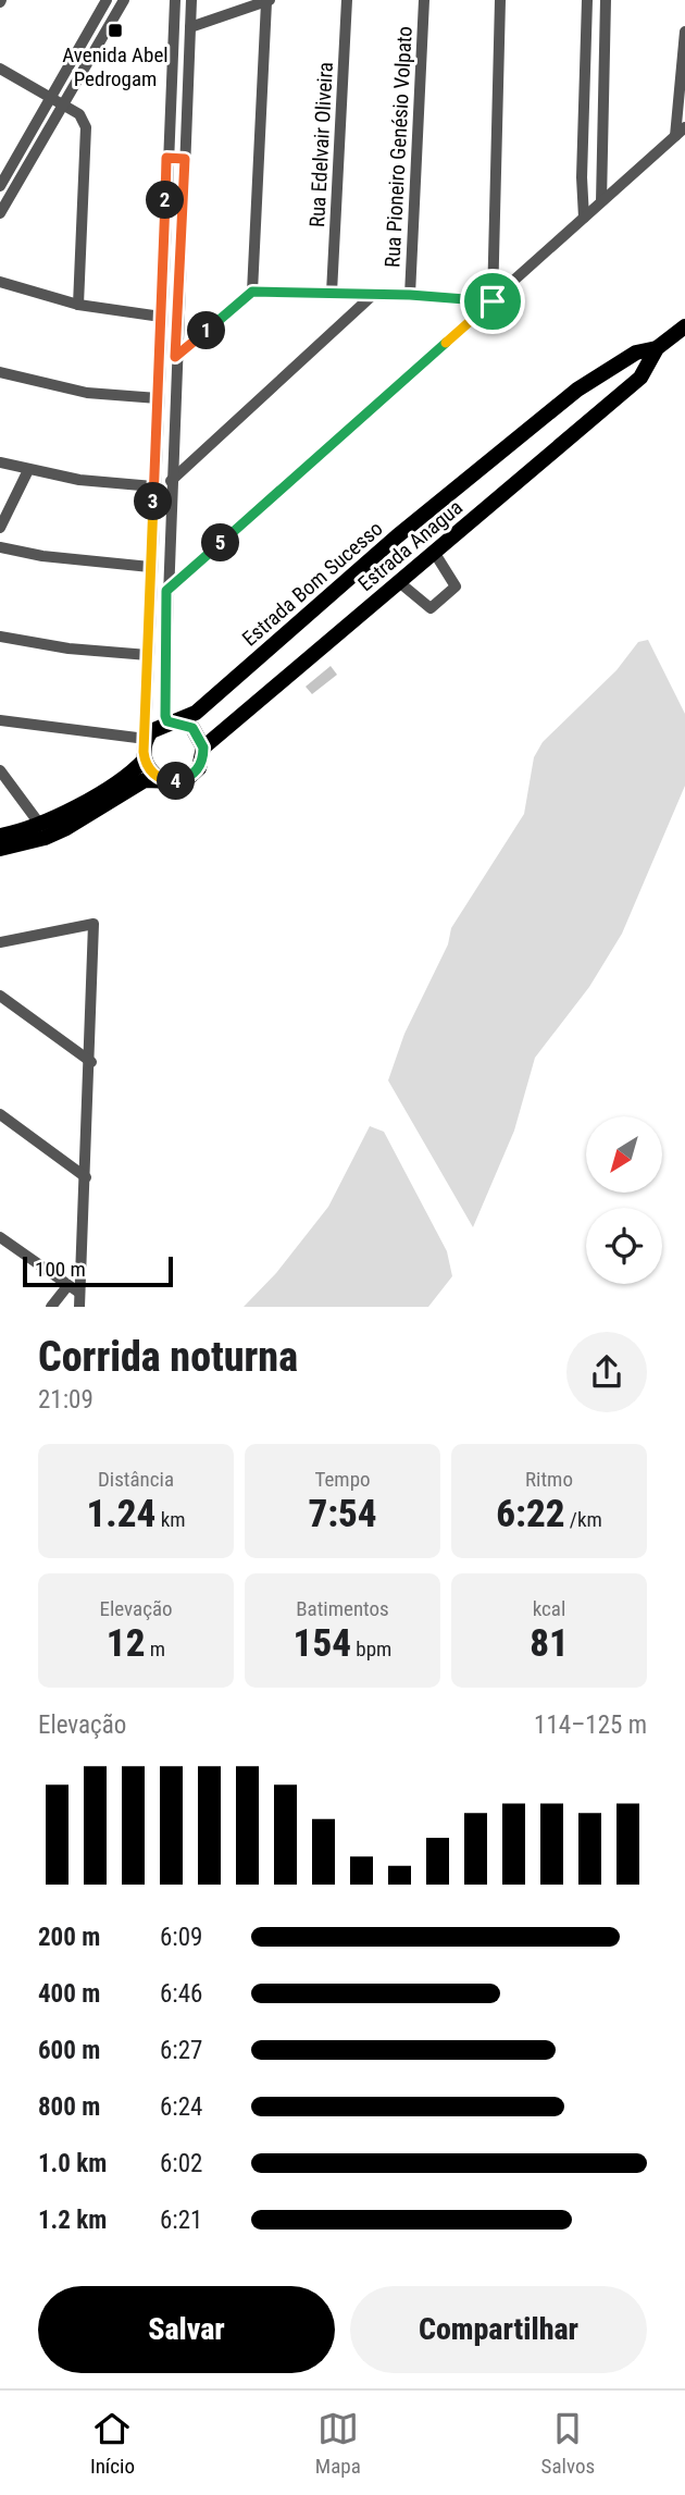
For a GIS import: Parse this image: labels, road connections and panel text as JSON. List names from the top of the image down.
{
  "streets": {
    "main road": ["Estrada Anagua", "Estrada Bom Sucesso"],
    "street": ["Rua Edelvair Oliveira", "Rua Pioneiro Genésio Volpato"]
  },
  "crossings": [
    ["Estrada Anagua", "Estrada Bom Sucesso"]
  ],
  "places": {
    "transit": ["Avenida Abel Pedrogam"]
  },
  "scale_bar": "100 m",
  "north": "bottom left",
  "page": {
    "pins": [
      "2",
      "1",
      "3",
      "5",
      "4"
    ],
    "scale": "100 m",
    "heading": ["Corrida noturna", "21:09"],
    "stats": [
      ["Distância", "1.24 km"],
      ["Tempo", "7:54"],
      ["Ritmo", "6:22 /km"],
      ["Elevação", "12 m"],
      ["Batimentos", "154 bpm"],
      ["kcal", "81"]
    ],
    "chart": ["Elevação", "114–125 m"],
    "list": [
      {
        "name": "200 m",
        "note": "6:09"
      },
      {
        "name": "400 m",
        "note": "6:46"
      },
      {
        "name": "600 m",
        "note": "6:27"
      },
      {
        "name": "800 m",
        "note": "6:24"
      },
      {
        "name": "1.0 km",
        "note": "6:02"
      },
      {
        "name": "1.2 km",
        "note": "6:21"
      }
    ],
    "buttons": ["Salvar", "Compartilhar"],
    "tabs": ["Início", "Mapa", "Salvos"]
  }
}
